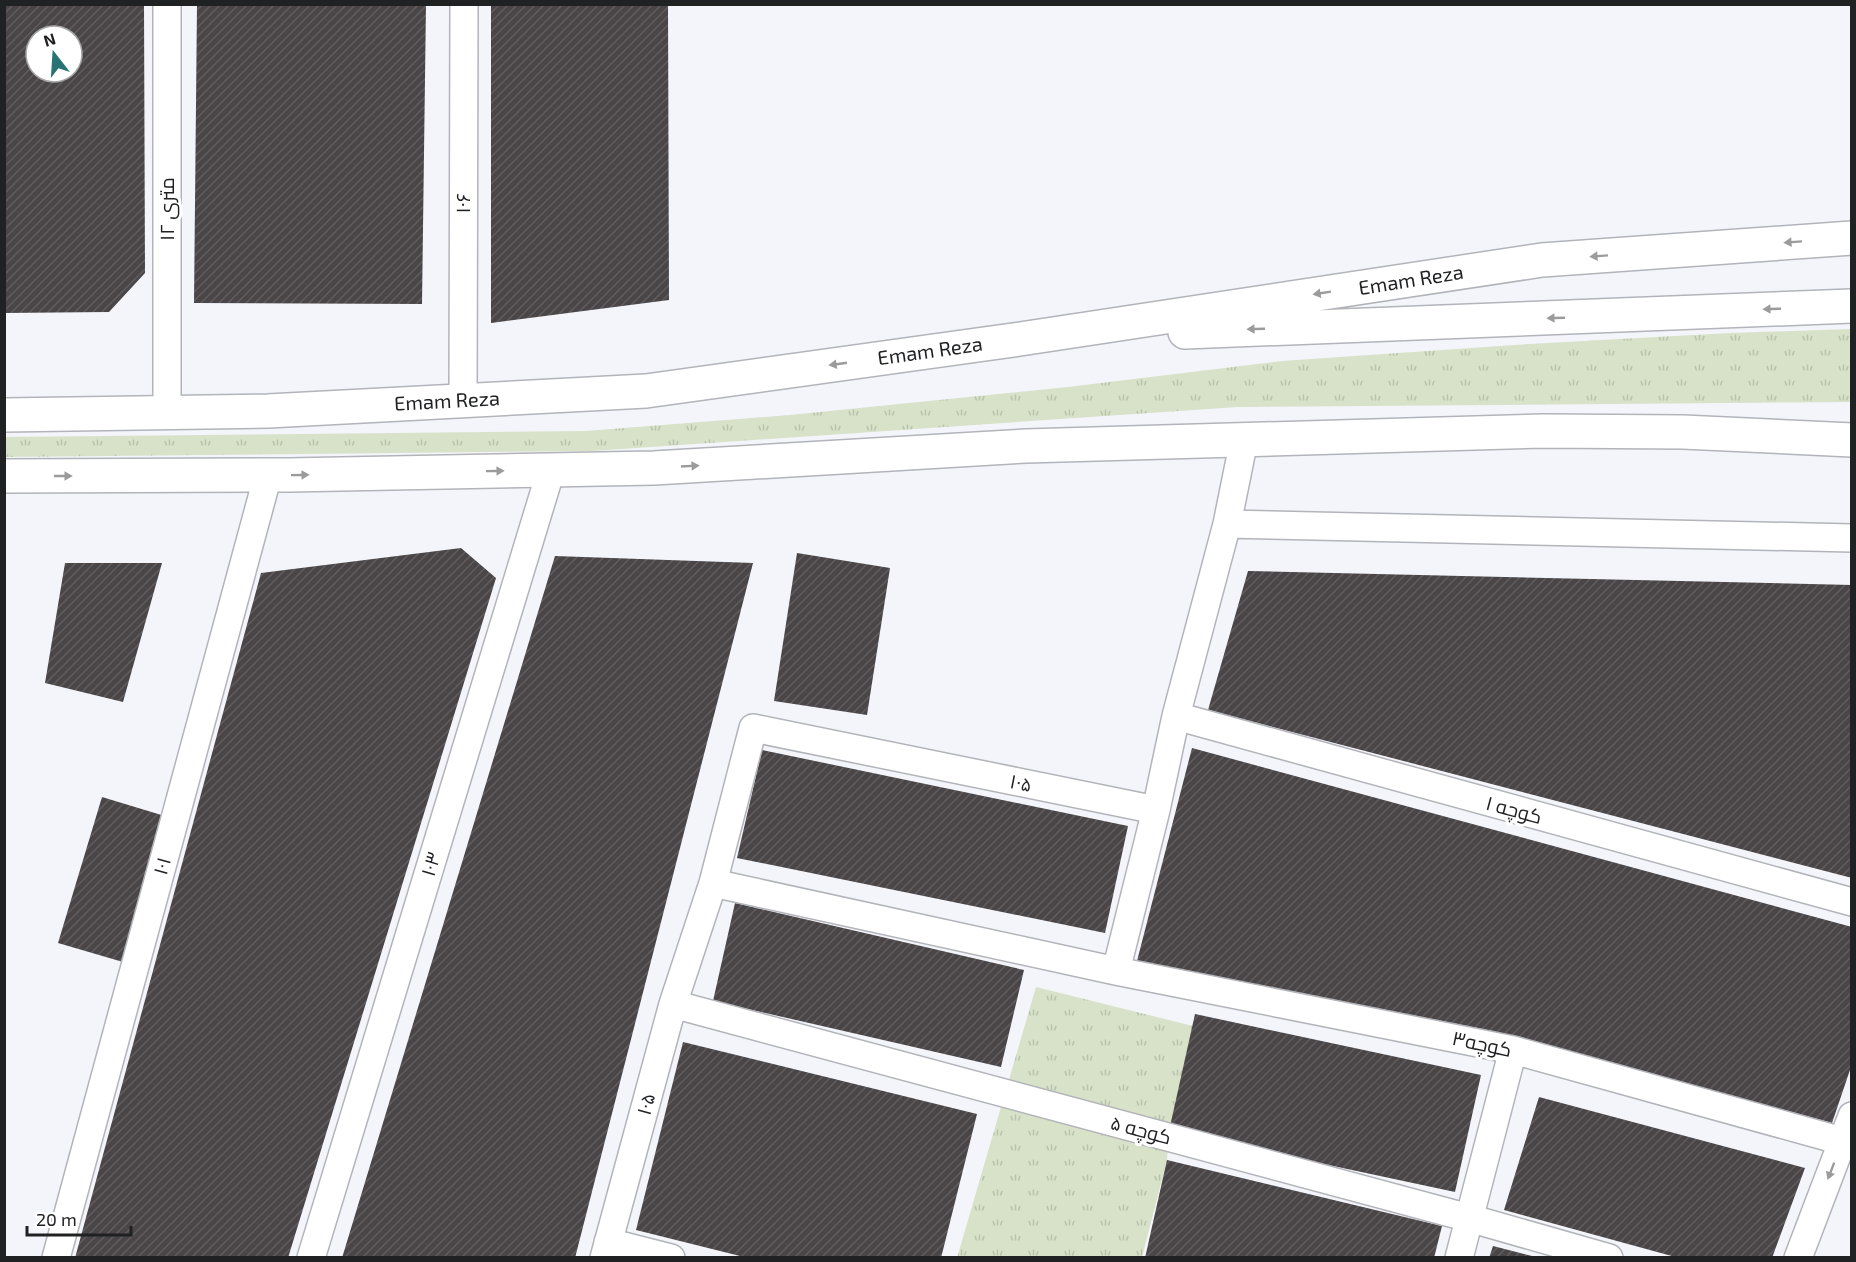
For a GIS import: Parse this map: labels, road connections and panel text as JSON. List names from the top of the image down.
{
  "streets": {
    "main road": ["Emam Reza"],
    "street": [
      "۱۰۶",
      "۱۲ متری",
      "۱۰۵",
      "کوچه ۱",
      "۱۰۳",
      "۱۰۱",
      "کوچه۳",
      "کوچه ۵"
    ]
  },
  "crossings": [
    ["۱۰۶", "Emam Reza"],
    ["۱۲ متری", "Emam Reza"],
    ["۱۰۵", "کوچه ۵"]
  ],
  "scale_bar": "20 m",
  "north": "top"
}
